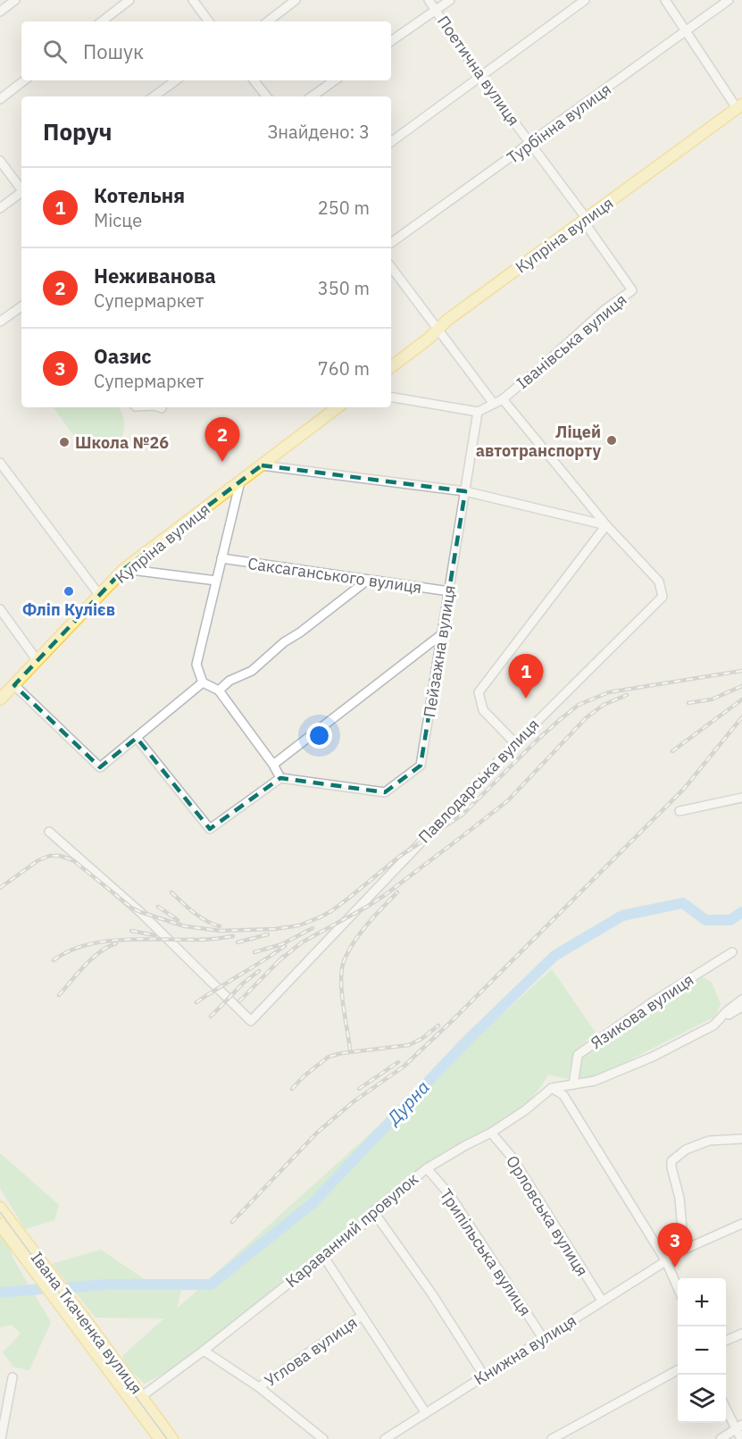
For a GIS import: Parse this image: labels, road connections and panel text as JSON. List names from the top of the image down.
{
  "streets": {
    "main road": ["Купріна вулиця", "Івана Ткаченка вулиця"],
    "street": [
      "Поетична вулиця",
      "Турбінна вулиця",
      "Іванівська вулиця",
      "Саксаганського вулиця",
      "Пейзажна вулиця",
      "Павлодарська вулиця",
      "Язикова вулиця",
      "Орловська вулиця",
      "Караванний провулок",
      "Трипільська вулиця",
      "Книжна вулиця",
      "Углова вулиця"
    ]
  },
  "crossings": [
    ["Поетична вулиця", "Турбінна вулиця"],
    ["Поетична вулиця", "Купріна вулиця"],
    ["Поетична вулиця", "Іванівська вулиця"],
    ["Купріна вулиця", "Іванівська вулиця"],
    ["Саксаганського вулиця", "Пейзажна вулиця"],
    ["Орловська вулиця", "Караванний провулок"],
    ["Орловська вулиця", "Книжна вулиця"],
    ["Караванний провулок", "Трипільська вулиця"],
    ["Караванний провулок", "Івана Ткаченка вулиця"],
    ["Караванний провулок", "Углова вулиця"],
    ["Трипільська вулиця", "Книжна вулиця"],
    ["Книжна вулиця", "Углова вулиця"]
  ],
  "water": ["Дурна"],
  "places": ["Ліцей автотранспорту", "Школа №26", "Фліп Кулієв"],
  "page": {
    "search": "Пошук",
    "heading": ["Поруч", "Знайдено: 3"],
    "list": [
      {
        "mark": "1",
        "name": "Котельня",
        "note": "Місце",
        "value": "250 m"
      },
      {
        "mark": "2",
        "name": "Неживанова",
        "note": "Супермаркет",
        "value": "350 m"
      },
      {
        "mark": "3",
        "name": "Оазис",
        "note": "Супермаркет",
        "value": "760 m"
      }
    ],
    "pins": ["2", "1", "3"],
    "map_buttons": ["+", "−"]
  }
}
